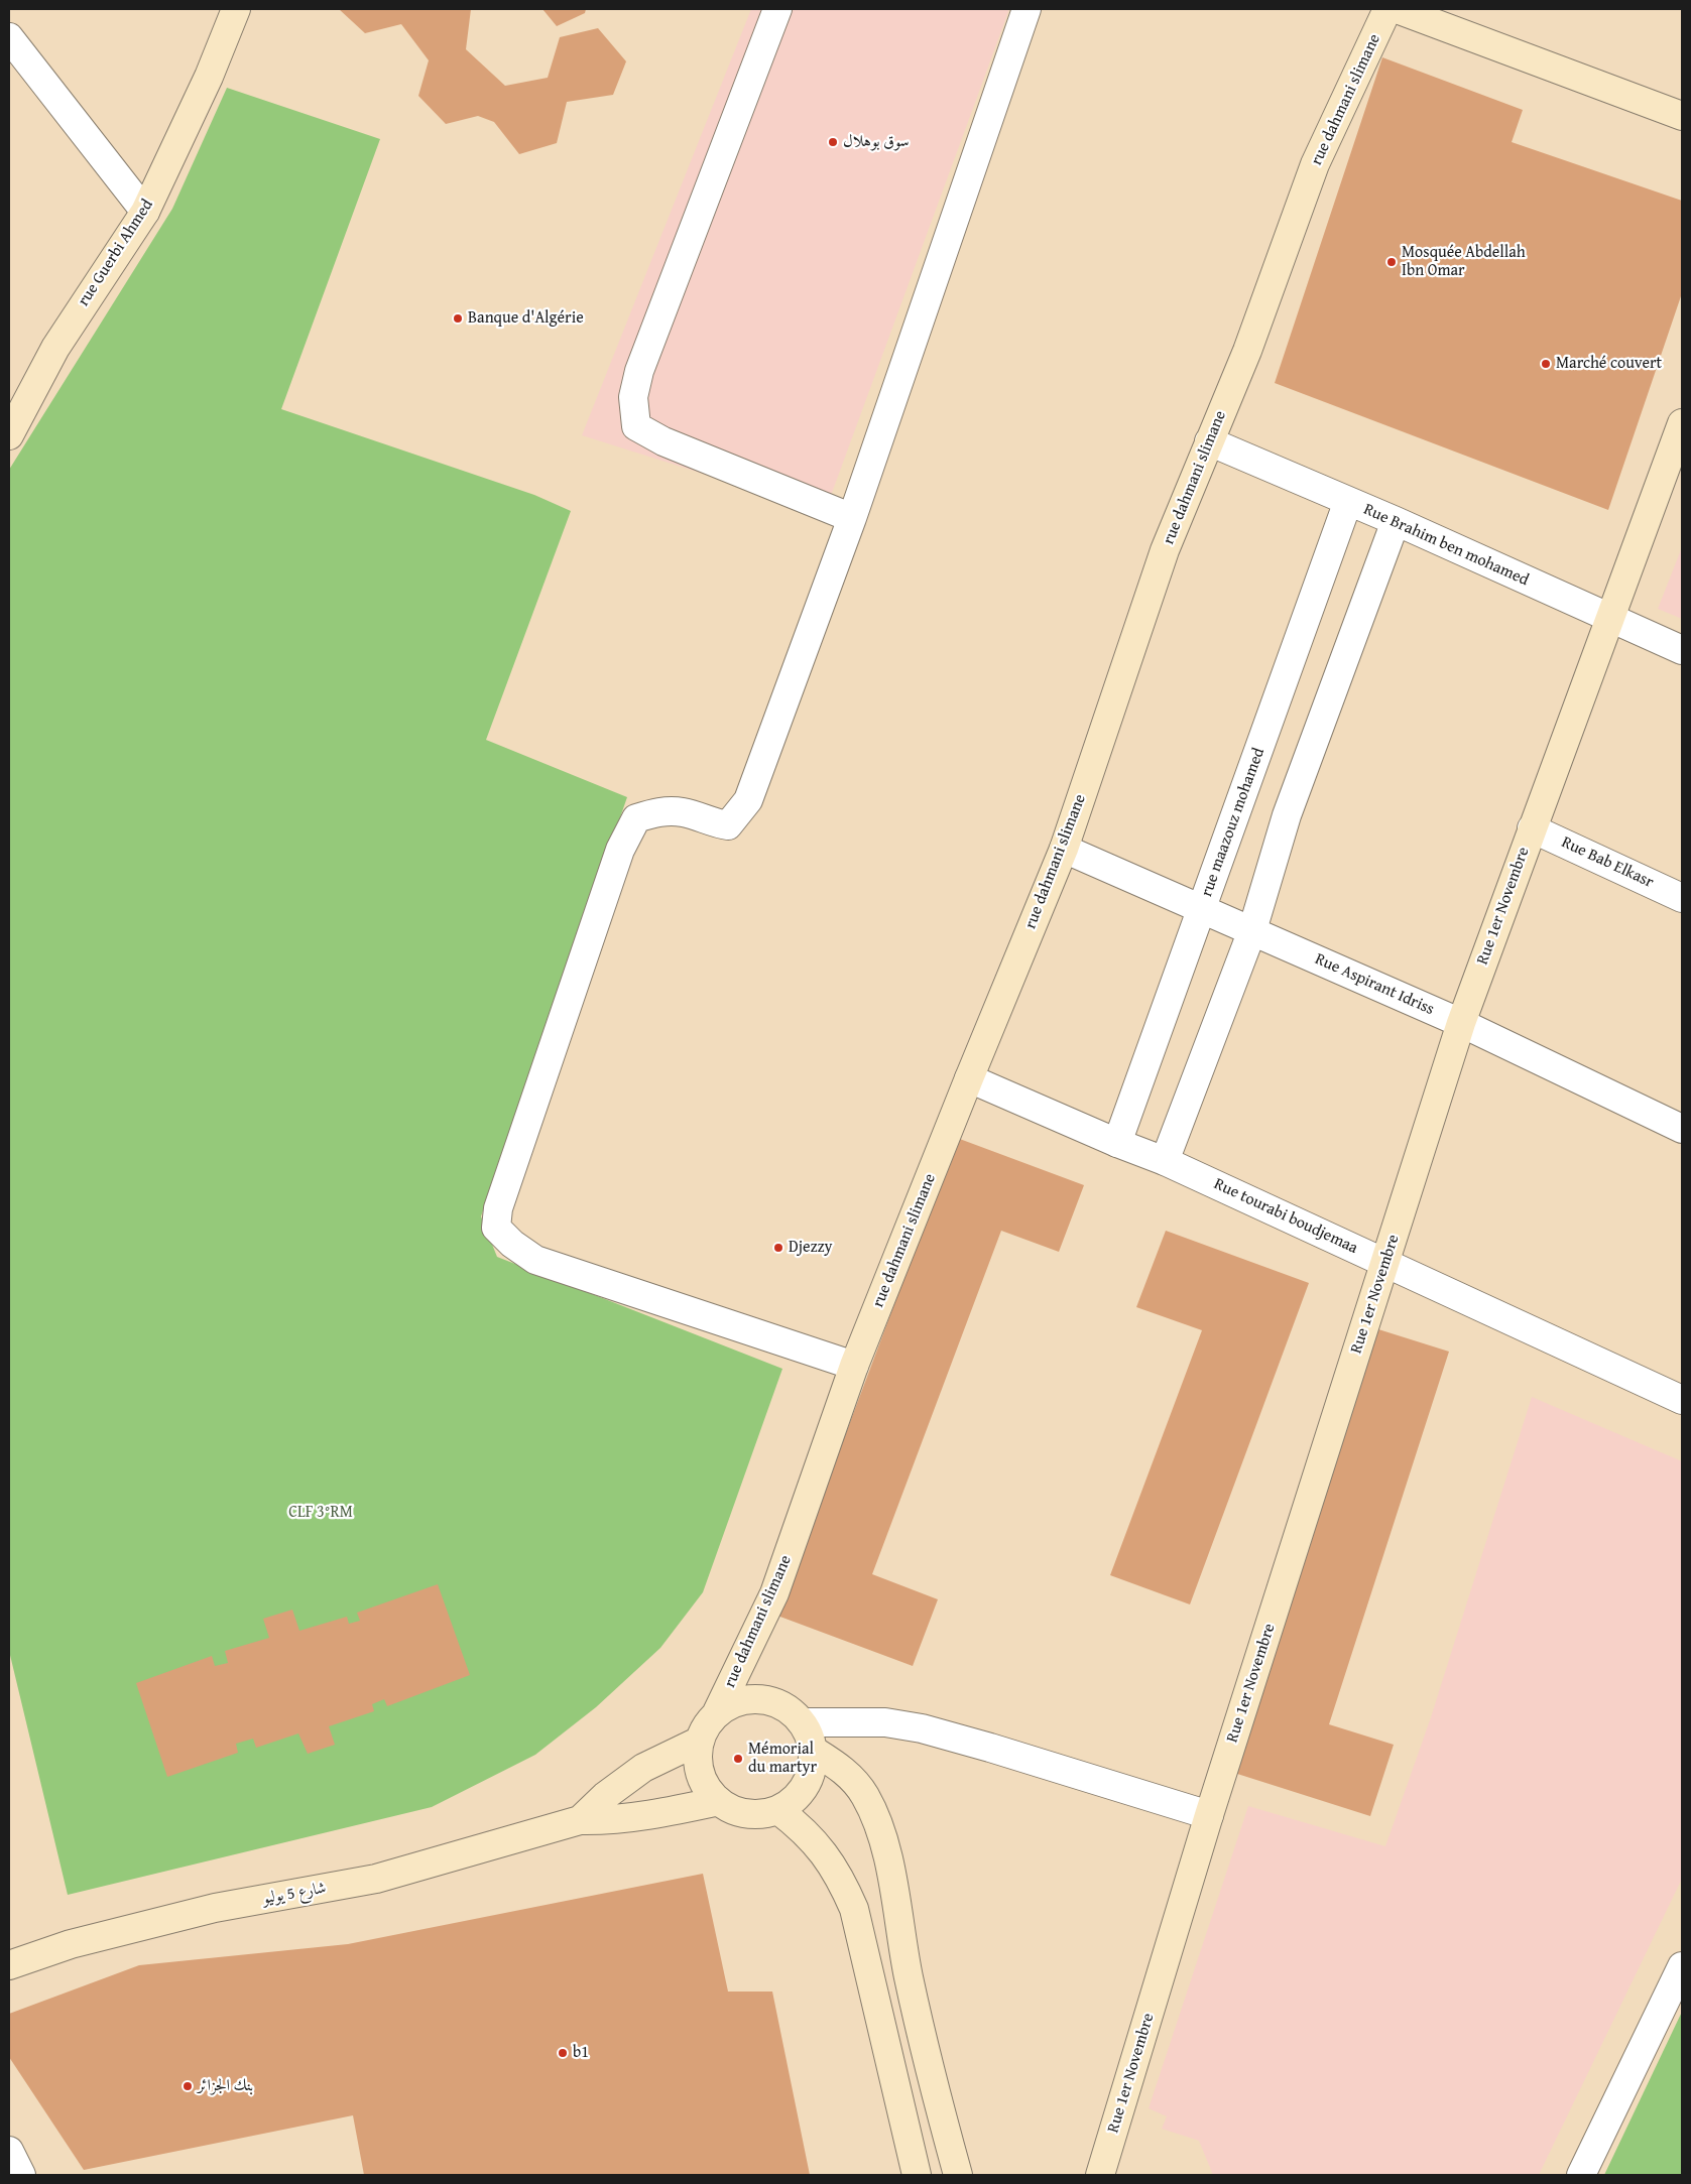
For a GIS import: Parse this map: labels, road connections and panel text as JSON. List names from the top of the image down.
{
  "streets": {
    "main road": [
      "rue dahmani slimane",
      "rue Guerbi Ahmed",
      "Rue 1er Novembre",
      "شارع 5 يوليو"
    ],
    "street": [
      "Rue Brahim ben mohamed",
      "rue maazouz mohamed",
      "Rue Bab Elkasr",
      "Rue Aspirant Idriss",
      "Rue tourabi boudjemaa"
    ]
  },
  "crossings": [
    ["rue dahmani slimane", "Rue Brahim ben mohamed"],
    ["rue dahmani slimane", "Rue Aspirant Idriss"],
    ["rue dahmani slimane", "Rue tourabi boudjemaa"],
    ["rue dahmani slimane", "شارع 5 يوليو"],
    ["Rue Brahim ben mohamed", "rue maazouz mohamed"],
    ["Rue Brahim ben mohamed", "Rue 1er Novembre"],
    ["rue maazouz mohamed", "Rue Aspirant Idriss"],
    ["rue maazouz mohamed", "Rue tourabi boudjemaa"],
    ["Rue Bab Elkasr", "Rue 1er Novembre"],
    ["Rue 1er Novembre", "Rue Aspirant Idriss"],
    ["Rue 1er Novembre", "Rue tourabi boudjemaa"]
  ],
  "parks": ["CLF 3°RM"],
  "places": [
    "سوق بوهلال",
    "Mosquée Abdellah Ibn Omar",
    "Banque d'Algérie",
    "Marché couvert",
    "Djezzy",
    "Mémorial du martyr",
    "b1",
    "بنك الجزائر"
  ]
}
